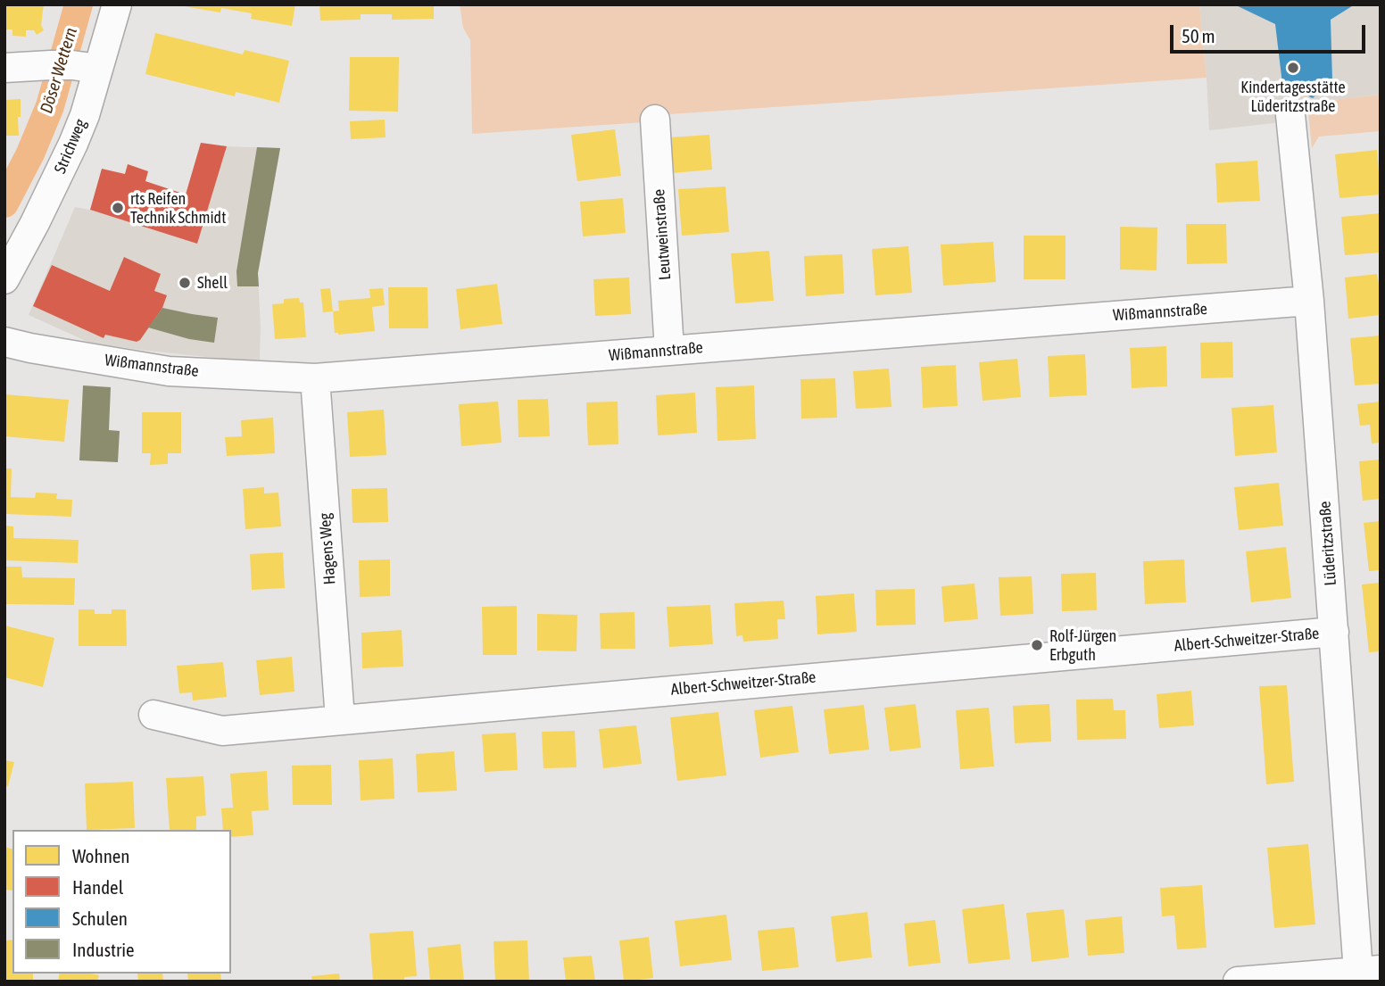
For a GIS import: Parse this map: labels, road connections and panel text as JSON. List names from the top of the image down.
{
  "streets": {
    "street": [
      "Strichweg",
      "Leutweinstraße",
      "Wißmannstraße",
      "Lüderitzstraße",
      "Hagens Weg",
      "Albert-Schweitzer-Straße"
    ]
  },
  "crossings": [
    ["Leutweinstraße", "Wißmannstraße"],
    ["Wißmannstraße", "Lüderitzstraße"],
    ["Wißmannstraße", "Hagens Weg"],
    ["Lüderitzstraße", "Albert-Schweitzer-Straße"],
    ["Hagens Weg", "Albert-Schweitzer-Straße"]
  ],
  "water": ["Döser Wettern"],
  "places": [
    "Kindertagesstätte Lüderitzstraße",
    "rts Reifen Technik Schmidt",
    "Shell",
    "Rolf-Jürgen Erbguth"
  ],
  "legend": [
    "Wohnen",
    "Handel",
    "Schulen",
    "Industrie"
  ],
  "scale_bar": "50 m"
}
